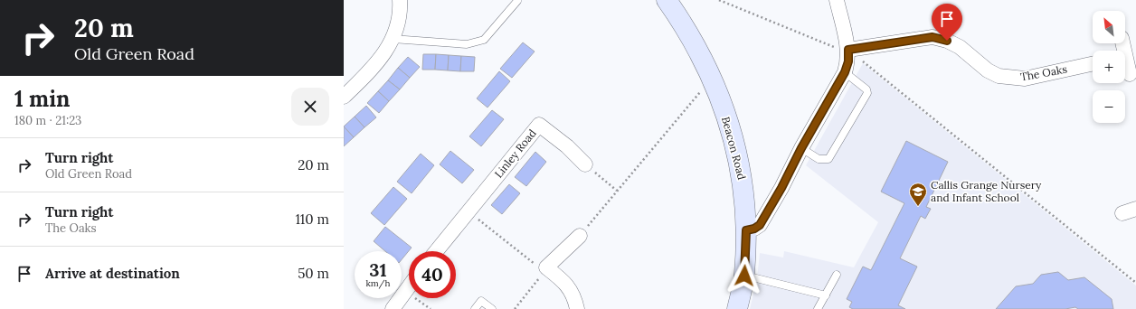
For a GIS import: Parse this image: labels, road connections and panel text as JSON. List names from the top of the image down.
{
  "streets": {
    "street": ["The Oaks", "Beacon Road", "Linley Road"]
  },
  "places": {
    "school or university": ["Callis Grange Nursery and Infant School"]
  },
  "north": "top left",
  "page": {
    "turn": ["20 m", "Old Green Road"],
    "map_buttons": ["+", "−"],
    "heading": ["1 min", "180 m · 21:23"],
    "list": [
      {
        "name": "Turn right",
        "note": "Old Green Road",
        "value": "20 m"
      },
      {
        "name": "Turn right",
        "note": "The Oaks",
        "value": "110 m"
      },
      {
        "name": "Arrive at destination",
        "value": "50 m"
      }
    ],
    "speed": "31 km/h",
    "limit": "40"
  }
}
